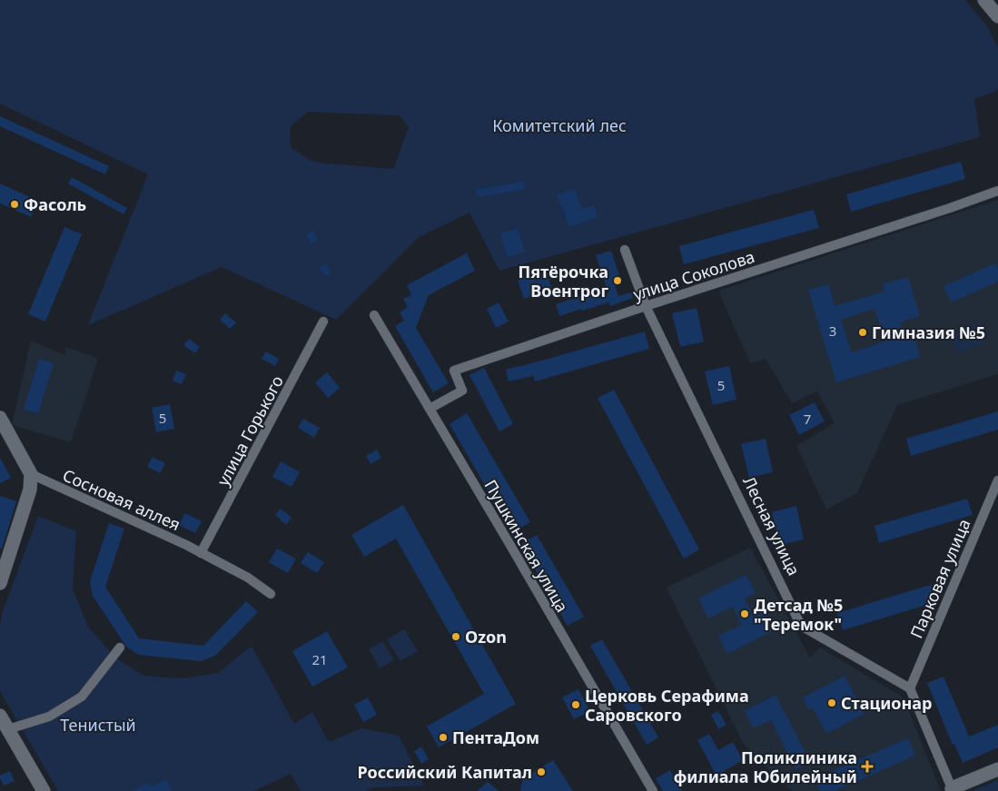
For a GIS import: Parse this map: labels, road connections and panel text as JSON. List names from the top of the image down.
{
  "streets": {
    "street": [
      "улица Соколова",
      "улица Горького",
      "Сосновая аллея",
      "Лесная улица",
      "Пушкинская улица",
      "Парковая улица"
    ]
  },
  "crossings": [
    ["улица Соколова", "Лесная улица"],
    ["улица Соколова", "Пушкинская улица"],
    ["улица Горького", "Сосновая аллея"],
    ["Лесная улица", "Парковая улица"]
  ],
  "parks": ["Комитетский лес", "Тенистый"],
  "places": {
    "other": [
      "Фасоль",
      "Пятёрочка Воентрог",
      "Гимназия №5",
      "Детсад №5 \"Теремок\"",
      "Ozon",
      "Стационар",
      "Церковь Серафима Саровского",
      "ПентаДом",
      "Российский Капитал"
    ],
    "health": ["Поликлиника филиала Юбилейный"]
  },
  "house_numbers": [
    "3",
    "5",
    "5",
    "7",
    "21"
  ]
}
